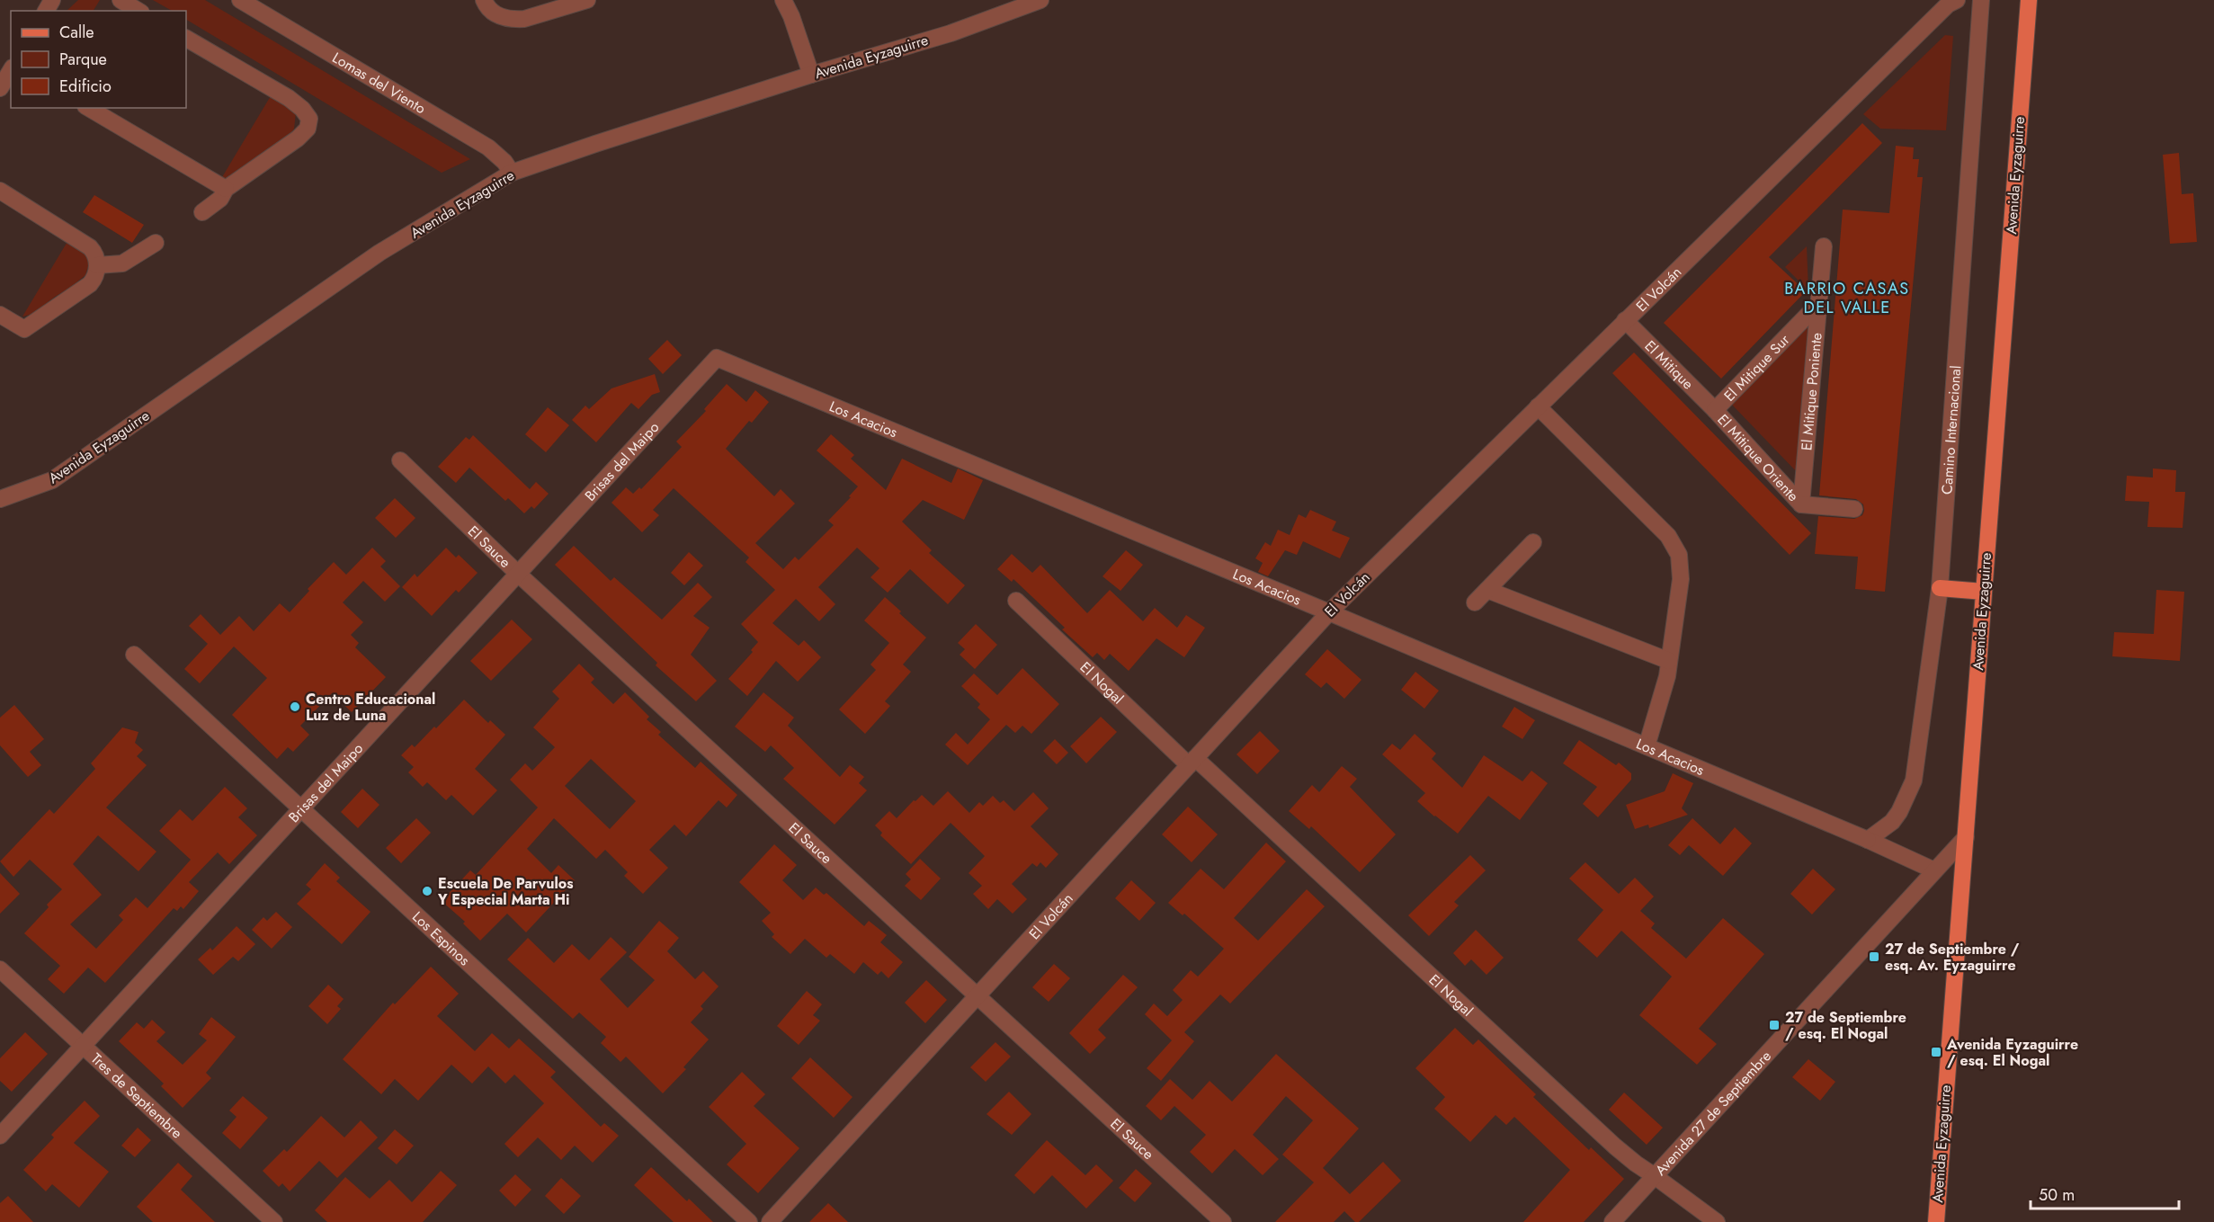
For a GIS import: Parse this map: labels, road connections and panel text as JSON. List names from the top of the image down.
{
  "streets": {
    "main road": ["Avenida Eyzaguirre"],
    "street": [
      "Lomas del Viento",
      "El Volcán",
      "El Mitique",
      "El Mitique Sur",
      "El Mitique Poniente",
      "Los Acacios",
      "Camino Internacional",
      "El Mitique Oriente",
      "Brisas del Maipo",
      "El Sauce",
      "El Nogal",
      "Los Espinos",
      "Tres de Septiembre",
      "Avenida 27 de Septiembre"
    ]
  },
  "crossings": [
    ["Avenida Eyzaguirre", "Lomas del Viento"],
    ["Avenida Eyzaguirre", "Avenida 27 de Septiembre"],
    ["El Volcán", "El Mitique"],
    ["El Volcán", "Los Acacios"],
    ["El Volcán", "El Sauce"],
    ["El Volcán", "El Nogal"],
    ["El Mitique", "El Mitique Sur"],
    ["El Mitique", "El Mitique Oriente"],
    ["El Mitique Sur", "El Mitique Poniente"],
    ["El Mitique Sur", "El Mitique Oriente"],
    ["El Mitique Poniente", "El Mitique Oriente"],
    ["Los Acacios", "Camino Internacional"],
    ["Los Acacios", "Brisas del Maipo"],
    ["Los Acacios", "Avenida 27 de Septiembre"],
    ["Brisas del Maipo", "El Sauce"],
    ["Brisas del Maipo", "Los Espinos"],
    ["Brisas del Maipo", "Tres de Septiembre"],
    ["El Nogal", "Avenida 27 de Septiembre"]
  ],
  "districts": ["BARRIO CASAS DEL VALLE"],
  "places": {
    "other": ["Centro Educacional Luz de Luna", "Escuela De Parvulos Y Especial Marta Hi"],
    "transit": ["27 de Septiembre / esq. Av. Eyzaguirre", "27 de Septiembre / esq. El Nogal", "Avenida Eyzaguirre / esq. El Nogal"]
  },
  "legend": ["Calle", "Parque", "Edificio"],
  "scale_bar": "50 m"
}
